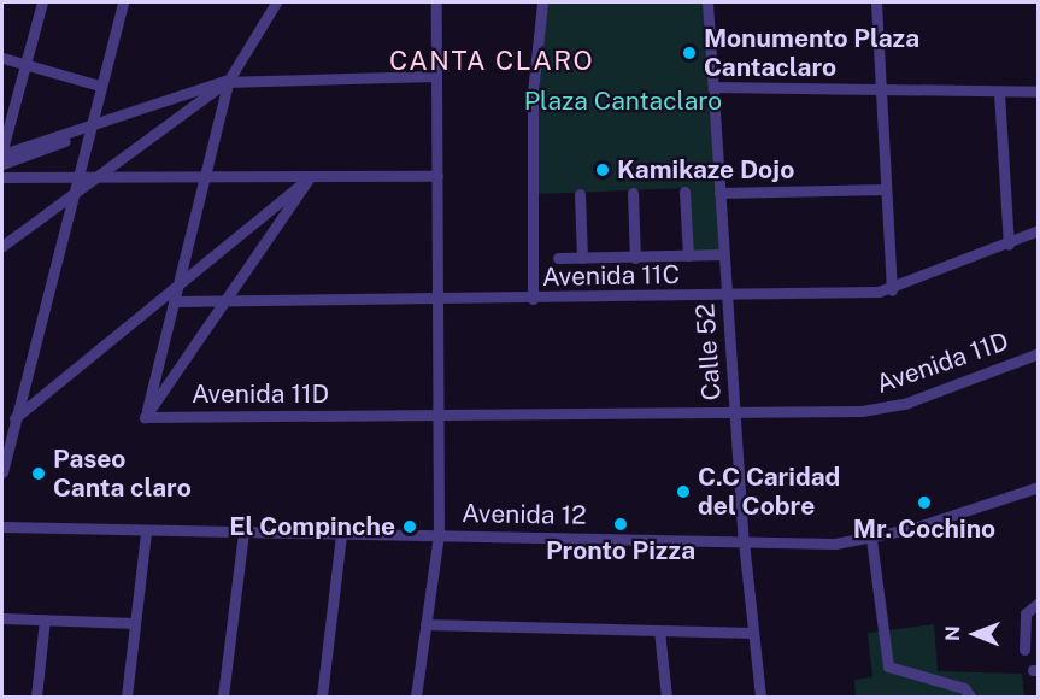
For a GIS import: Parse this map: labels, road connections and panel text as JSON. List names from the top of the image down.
{
  "streets": {
    "street": [
      "Avenida 11C",
      "Calle 52",
      "Avenida 11D",
      "Avenida 12"
    ]
  },
  "crossings": [
    ["Avenida 11C", "Calle 52"],
    ["Calle 52", "Avenida 11D"],
    ["Calle 52", "Avenida 12"]
  ],
  "districts": ["CANTA CLARO"],
  "parks": ["Plaza Cantaclaro"],
  "places": [
    "Monumento Plaza Cantaclaro",
    "Kamikaze Dojo",
    "Paseo Canta claro",
    "C.C Caridad del Cobre",
    "Mr. Cochino",
    "Pronto Pizza",
    "El Compinche"
  ],
  "north": "left"
}
